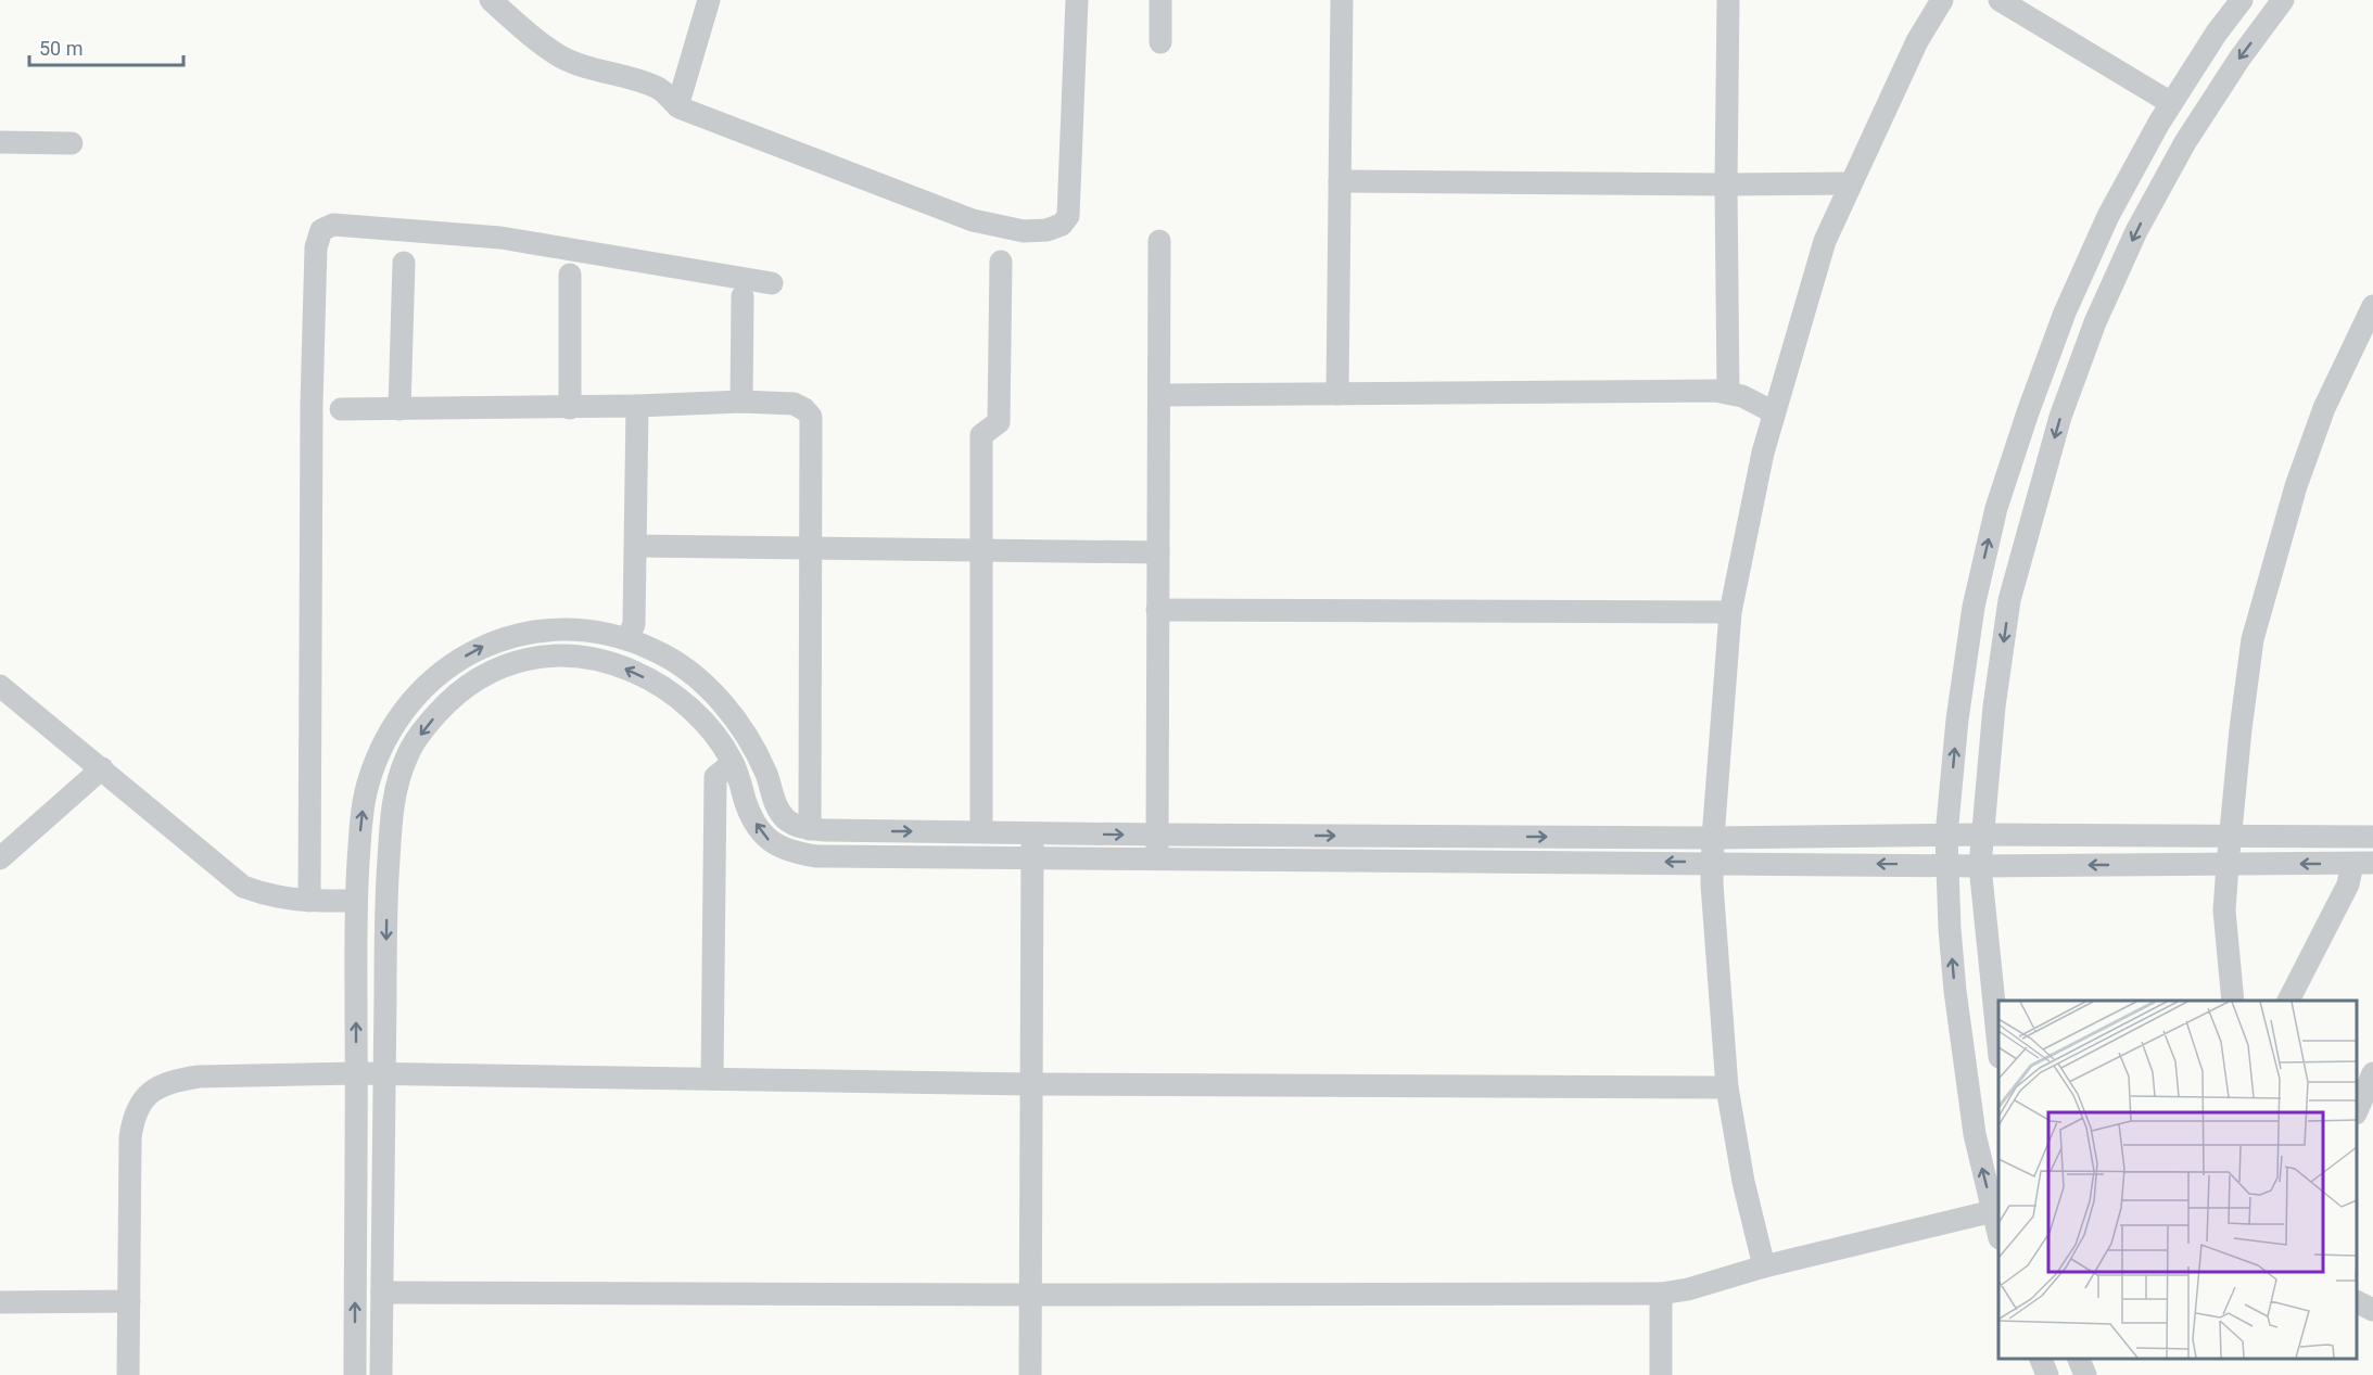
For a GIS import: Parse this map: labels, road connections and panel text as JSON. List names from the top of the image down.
{
  "scale_bar": "50 m"
}
